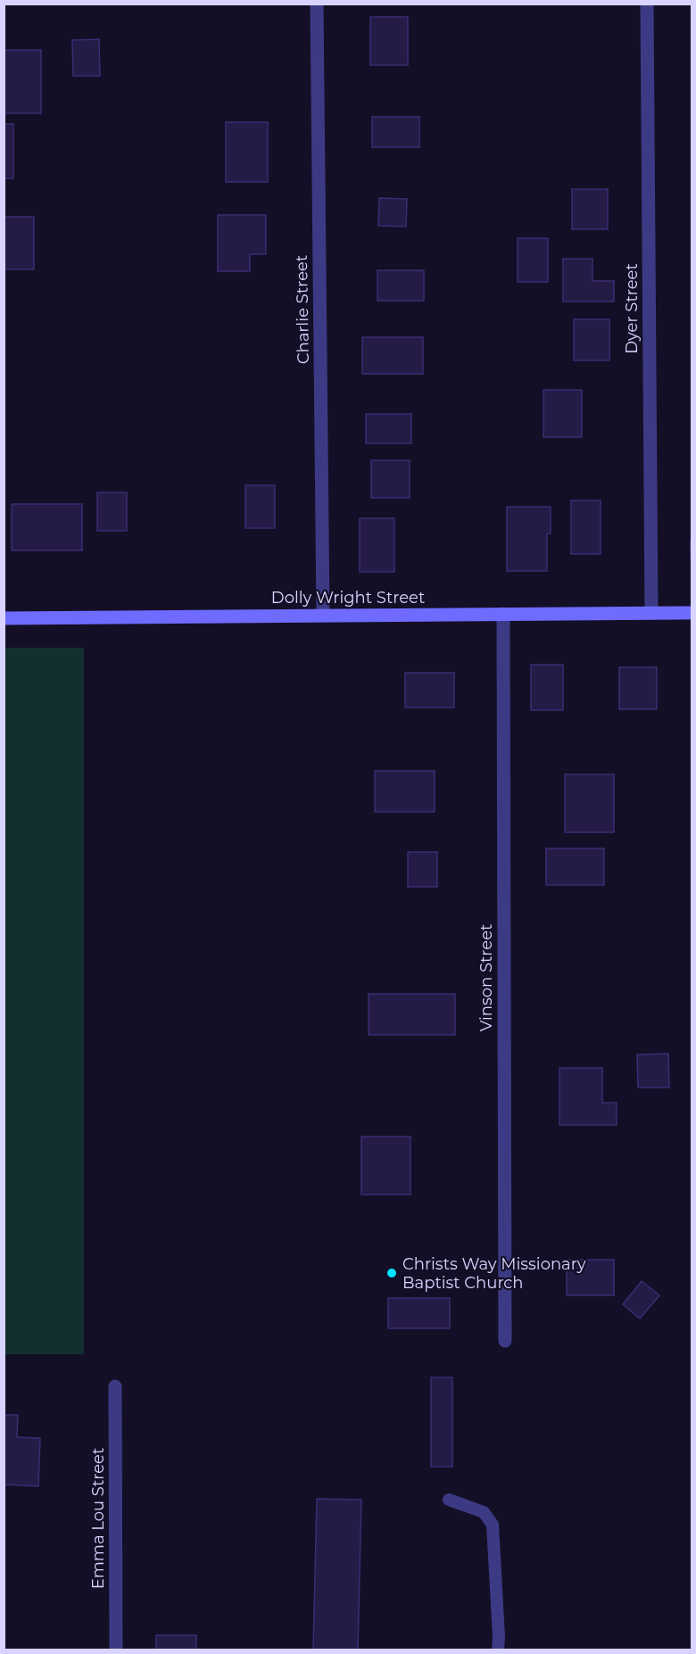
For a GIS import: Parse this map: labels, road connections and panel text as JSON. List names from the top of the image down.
{
  "streets": {
    "street": [
      "Dyer Street",
      "Charlie Street",
      "Dolly Wright Street",
      "Vinson Street",
      "Emma Lou Street"
    ]
  },
  "crossings": [
    ["Dyer Street", "Dolly Wright Street"],
    ["Charlie Street", "Dolly Wright Street"],
    ["Dolly Wright Street", "Vinson Street"]
  ],
  "places": ["Christs Way Missionary Baptist Church"]
}
